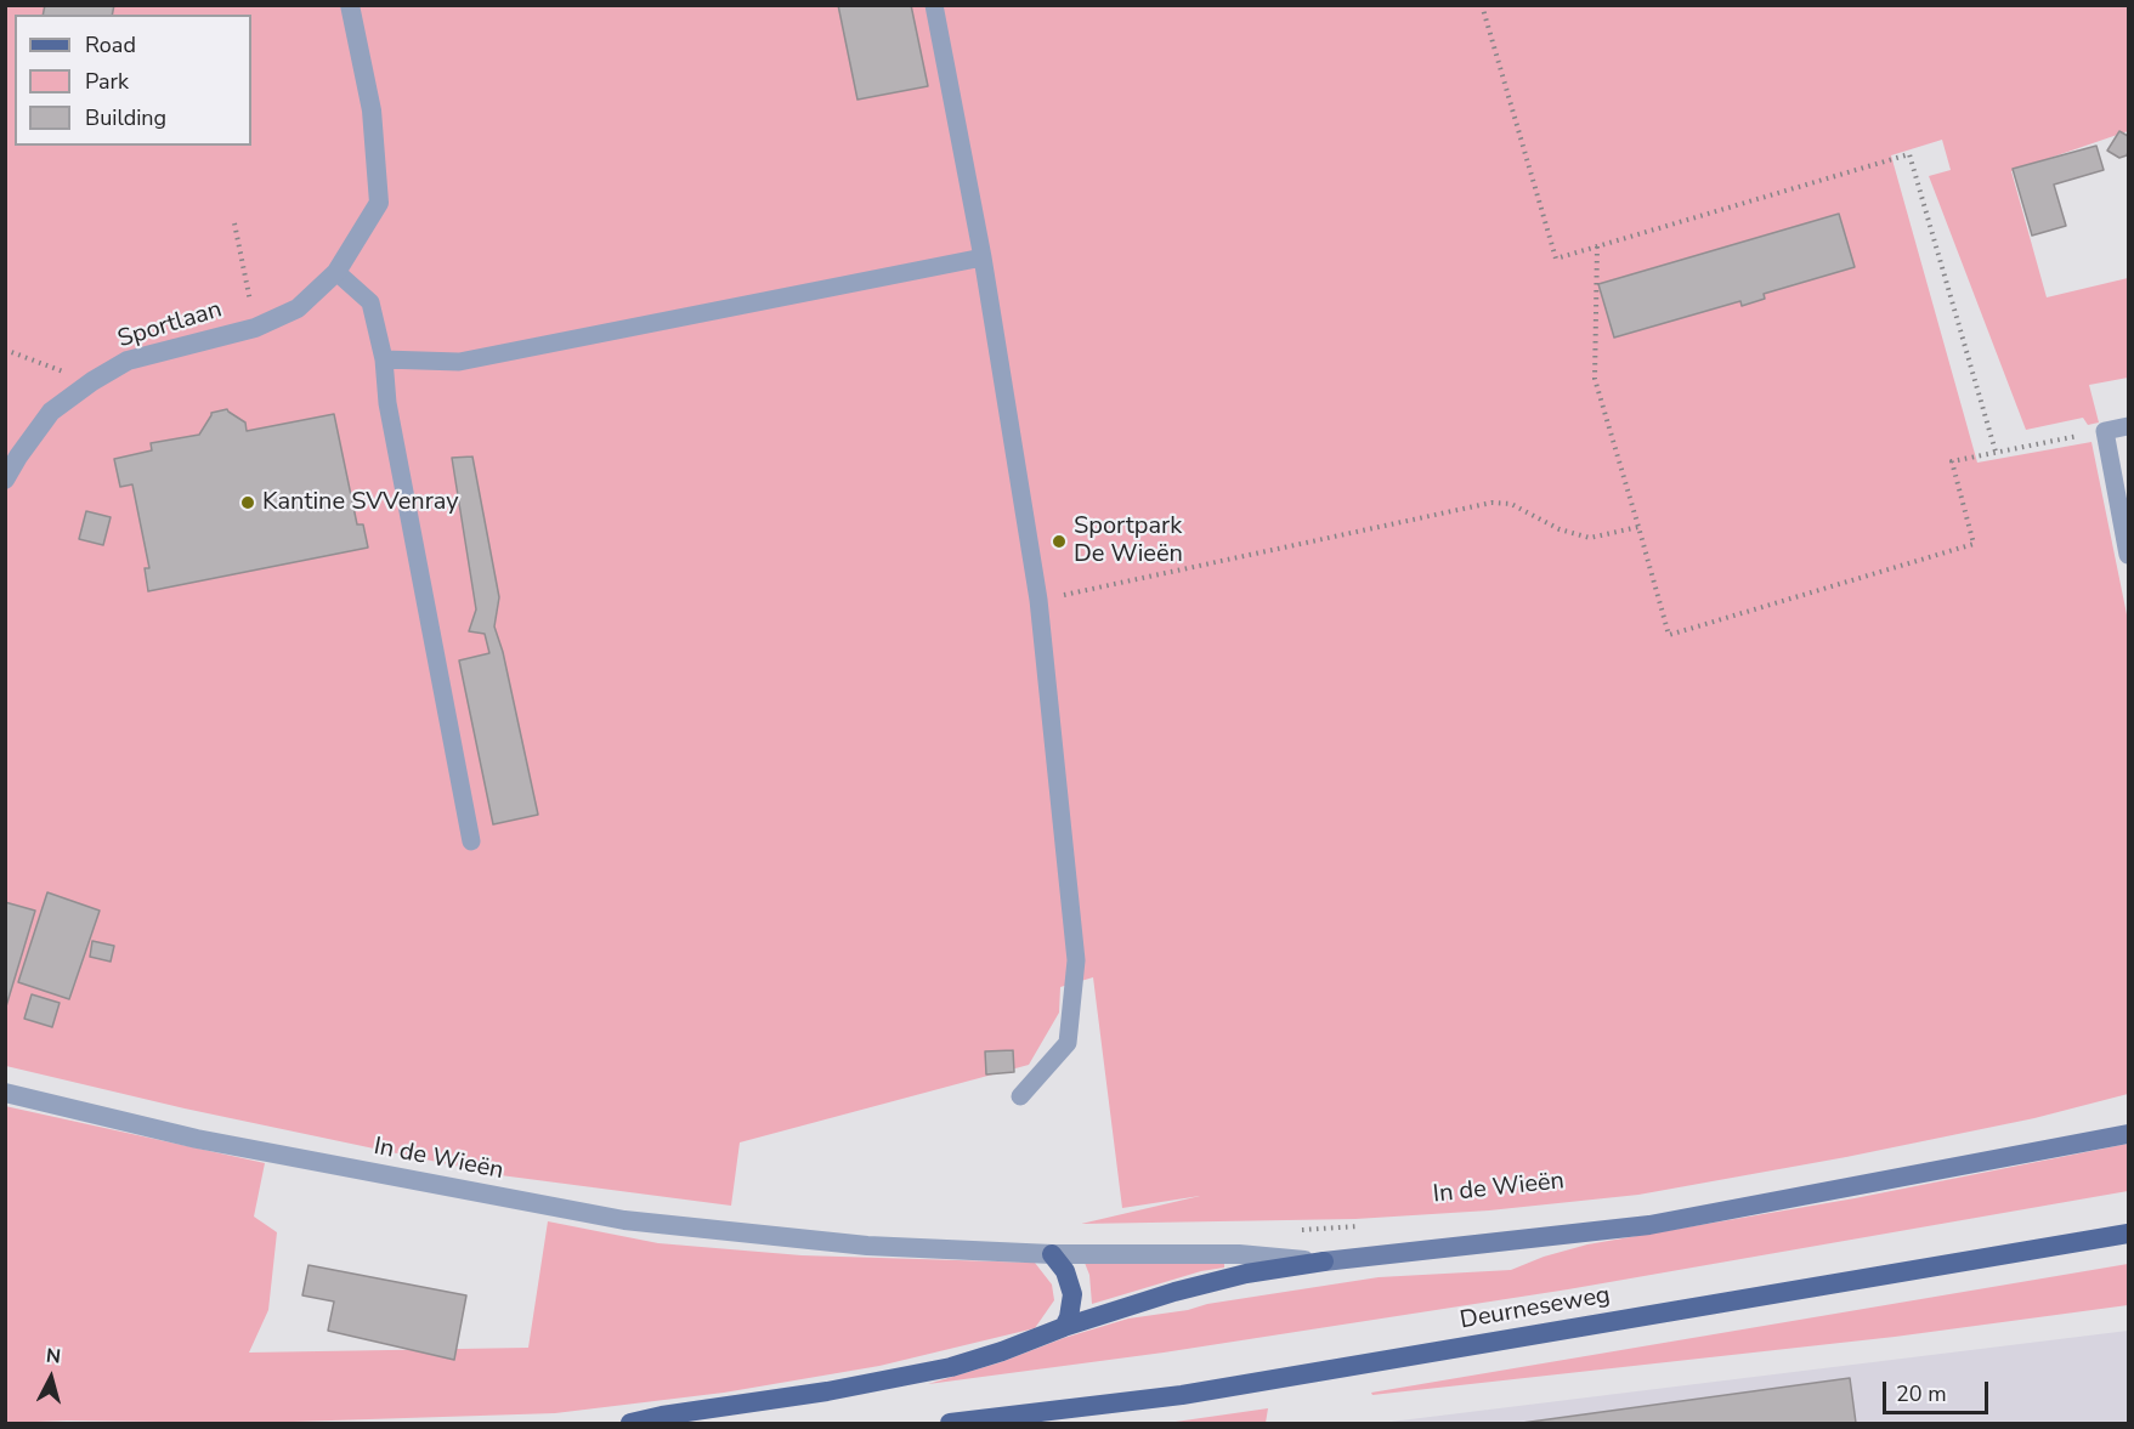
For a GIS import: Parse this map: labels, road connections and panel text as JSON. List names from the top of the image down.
{
  "streets": {
    "main road": ["In de Wieën", "Deurneseweg"],
    "street": ["Sportlaan"]
  },
  "places": ["Kantine SVVenray", "Sportpark De Wieën"],
  "legend": ["Road", "Park", "Building"],
  "scale_bar": "20 m",
  "north": "top"
}
